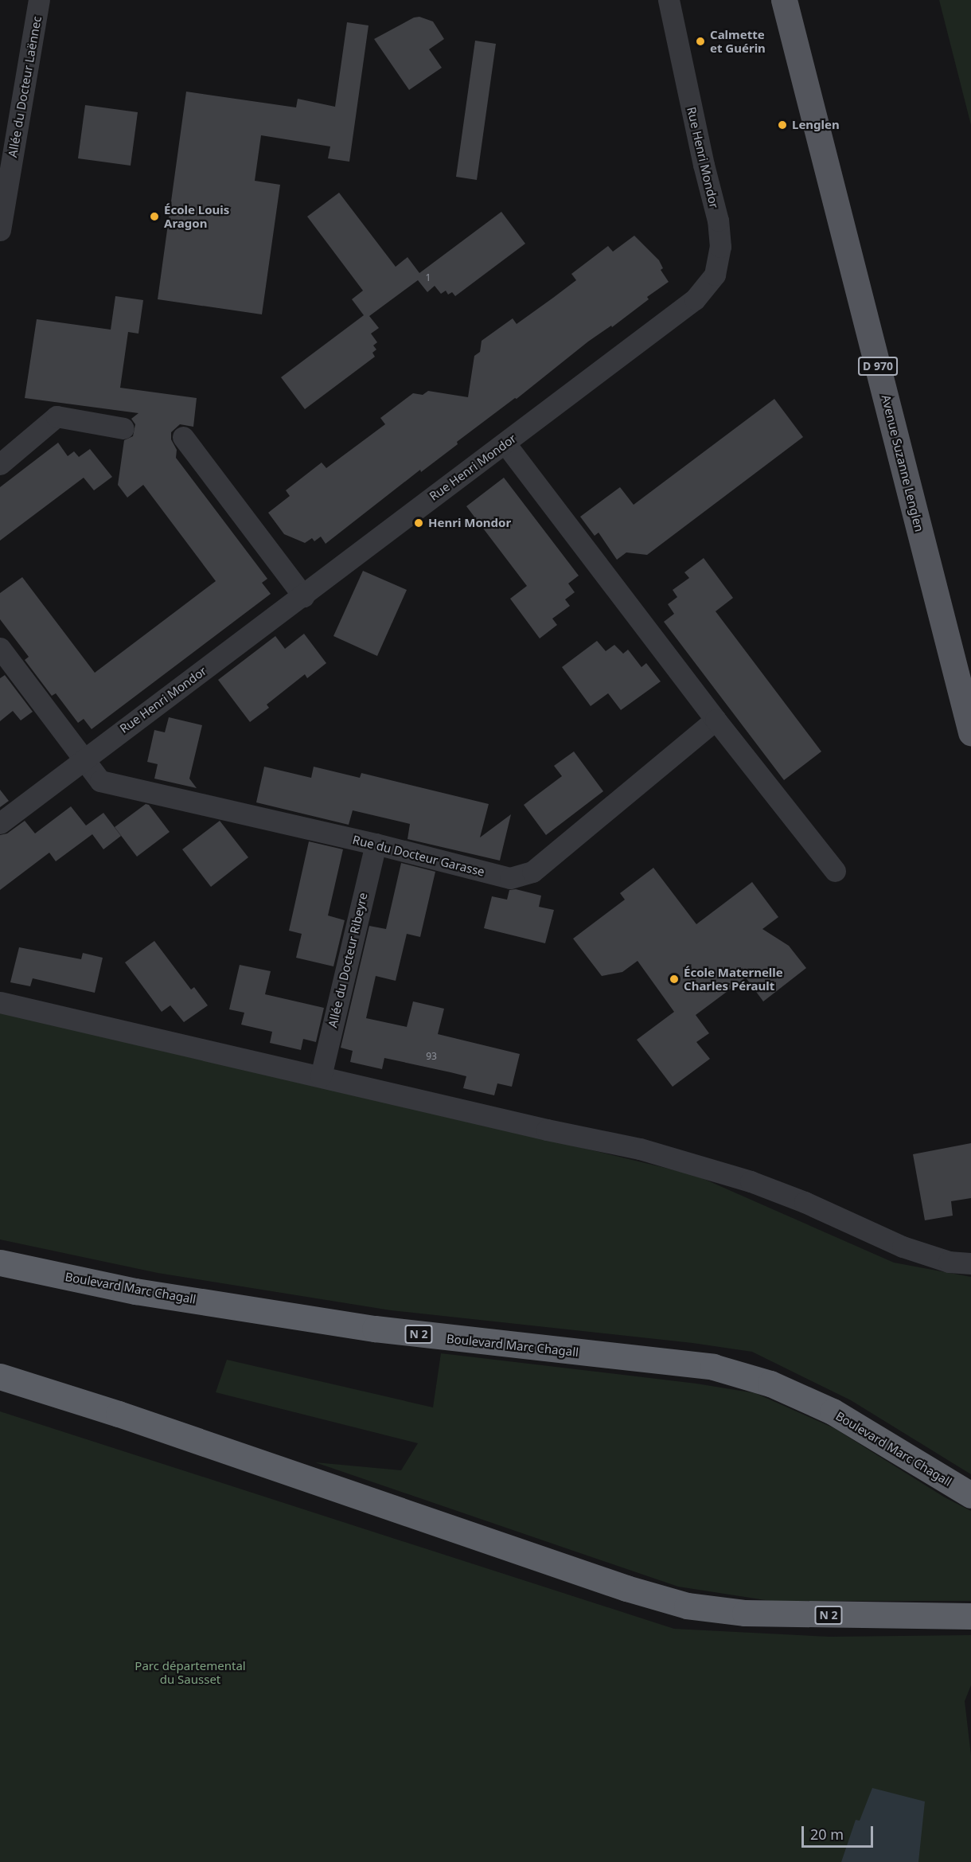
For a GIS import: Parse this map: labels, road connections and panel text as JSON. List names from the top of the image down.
{
  "streets": {
    "highway": ["Boulevard Marc Chagall", "N 2"],
    "main road": ["D 970", "Avenue Suzanne Lenglen"],
    "street": [
      "Allée du Docteur Laënnec",
      "Rue Henri Mondor",
      "Rue du Docteur Garasse",
      "Allée du Docteur Ribeyre"
    ]
  },
  "crossings": [
    ["Rue Henri Mondor", "Rue du Docteur Garasse"],
    ["Rue du Docteur Garasse", "Allée du Docteur Ribeyre"]
  ],
  "parks": ["Parc départemental du Sausset"],
  "places": [
    "Calmette et Guérin",
    "Lenglen",
    "École Louis Aragon",
    "Henri Mondor",
    "École Maternelle Charles Pérault"
  ],
  "house_numbers": ["1", "93"],
  "scale_bar": "20 m"
}
